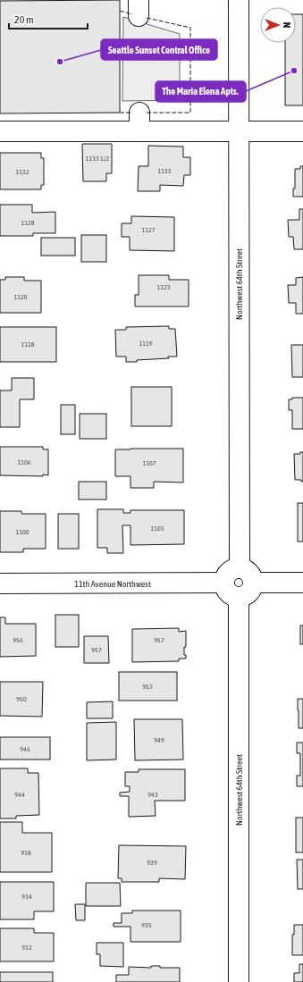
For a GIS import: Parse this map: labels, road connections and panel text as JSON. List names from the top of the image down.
{
  "streets": {
    "street": ["Northwest 64th Street", "11th Avenue Northwest"]
  },
  "crossings": [
    ["Northwest 64th Street", "11th Avenue Northwest"]
  ],
  "places": ["Seattle Sunset Central Office", "The Maria Elena Apts."],
  "house_numbers": [
    "1133 1/2",
    "1133",
    "1132",
    "1128",
    "1127",
    "1123",
    "1120",
    "1119",
    "1118",
    "1106",
    "1107",
    "1103",
    "1100",
    "956",
    "957",
    "957",
    "953",
    "950",
    "949",
    "946",
    "944",
    "943",
    "938",
    "939",
    "934",
    "935",
    "932"
  ],
  "scale_bar": "20 m",
  "north": "right"
}
